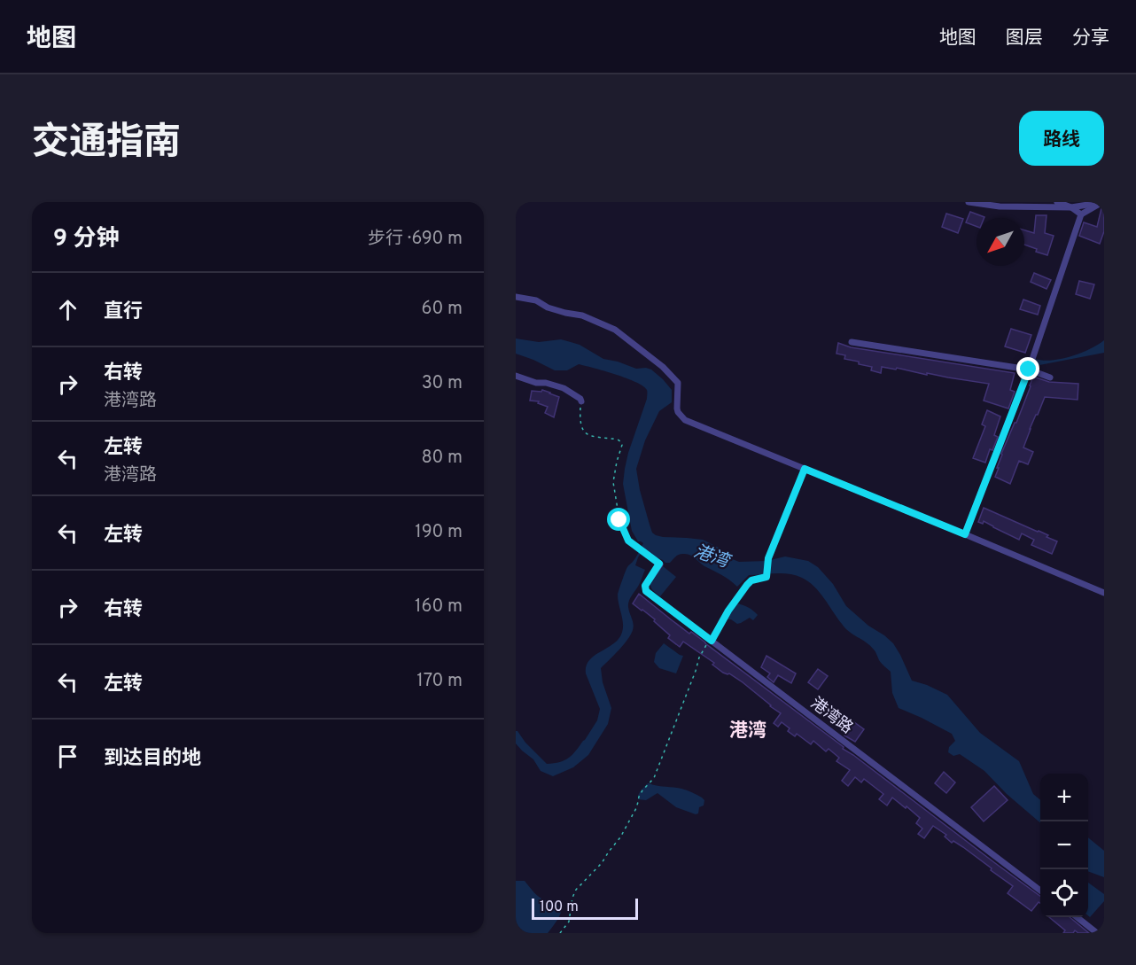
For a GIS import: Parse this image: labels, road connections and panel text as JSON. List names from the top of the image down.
{
  "streets": {
    "street": ["港湾路"]
  },
  "districts": ["港湾"],
  "water": ["港湾"],
  "scale_bar": "100 m",
  "north": "bottom left",
  "page": {
    "header": "地图",
    "nav": ["地图", "图层", "分享"],
    "title": "交通指南",
    "buttons": "路线",
    "heading": ["9 分钟", "步行 · 690 m"],
    "list": [
      ["直行", "60 m"],
      ["右转", "港湾路", "30 m"],
      ["左转", "港湾路", "80 m"],
      ["左转", "190 m"],
      ["右转", "160 m"],
      ["左转", "170 m"],
      "到达目的地"
    ],
    "map_buttons": ["+", "−"],
    "scale": "100 m"
  }
}
